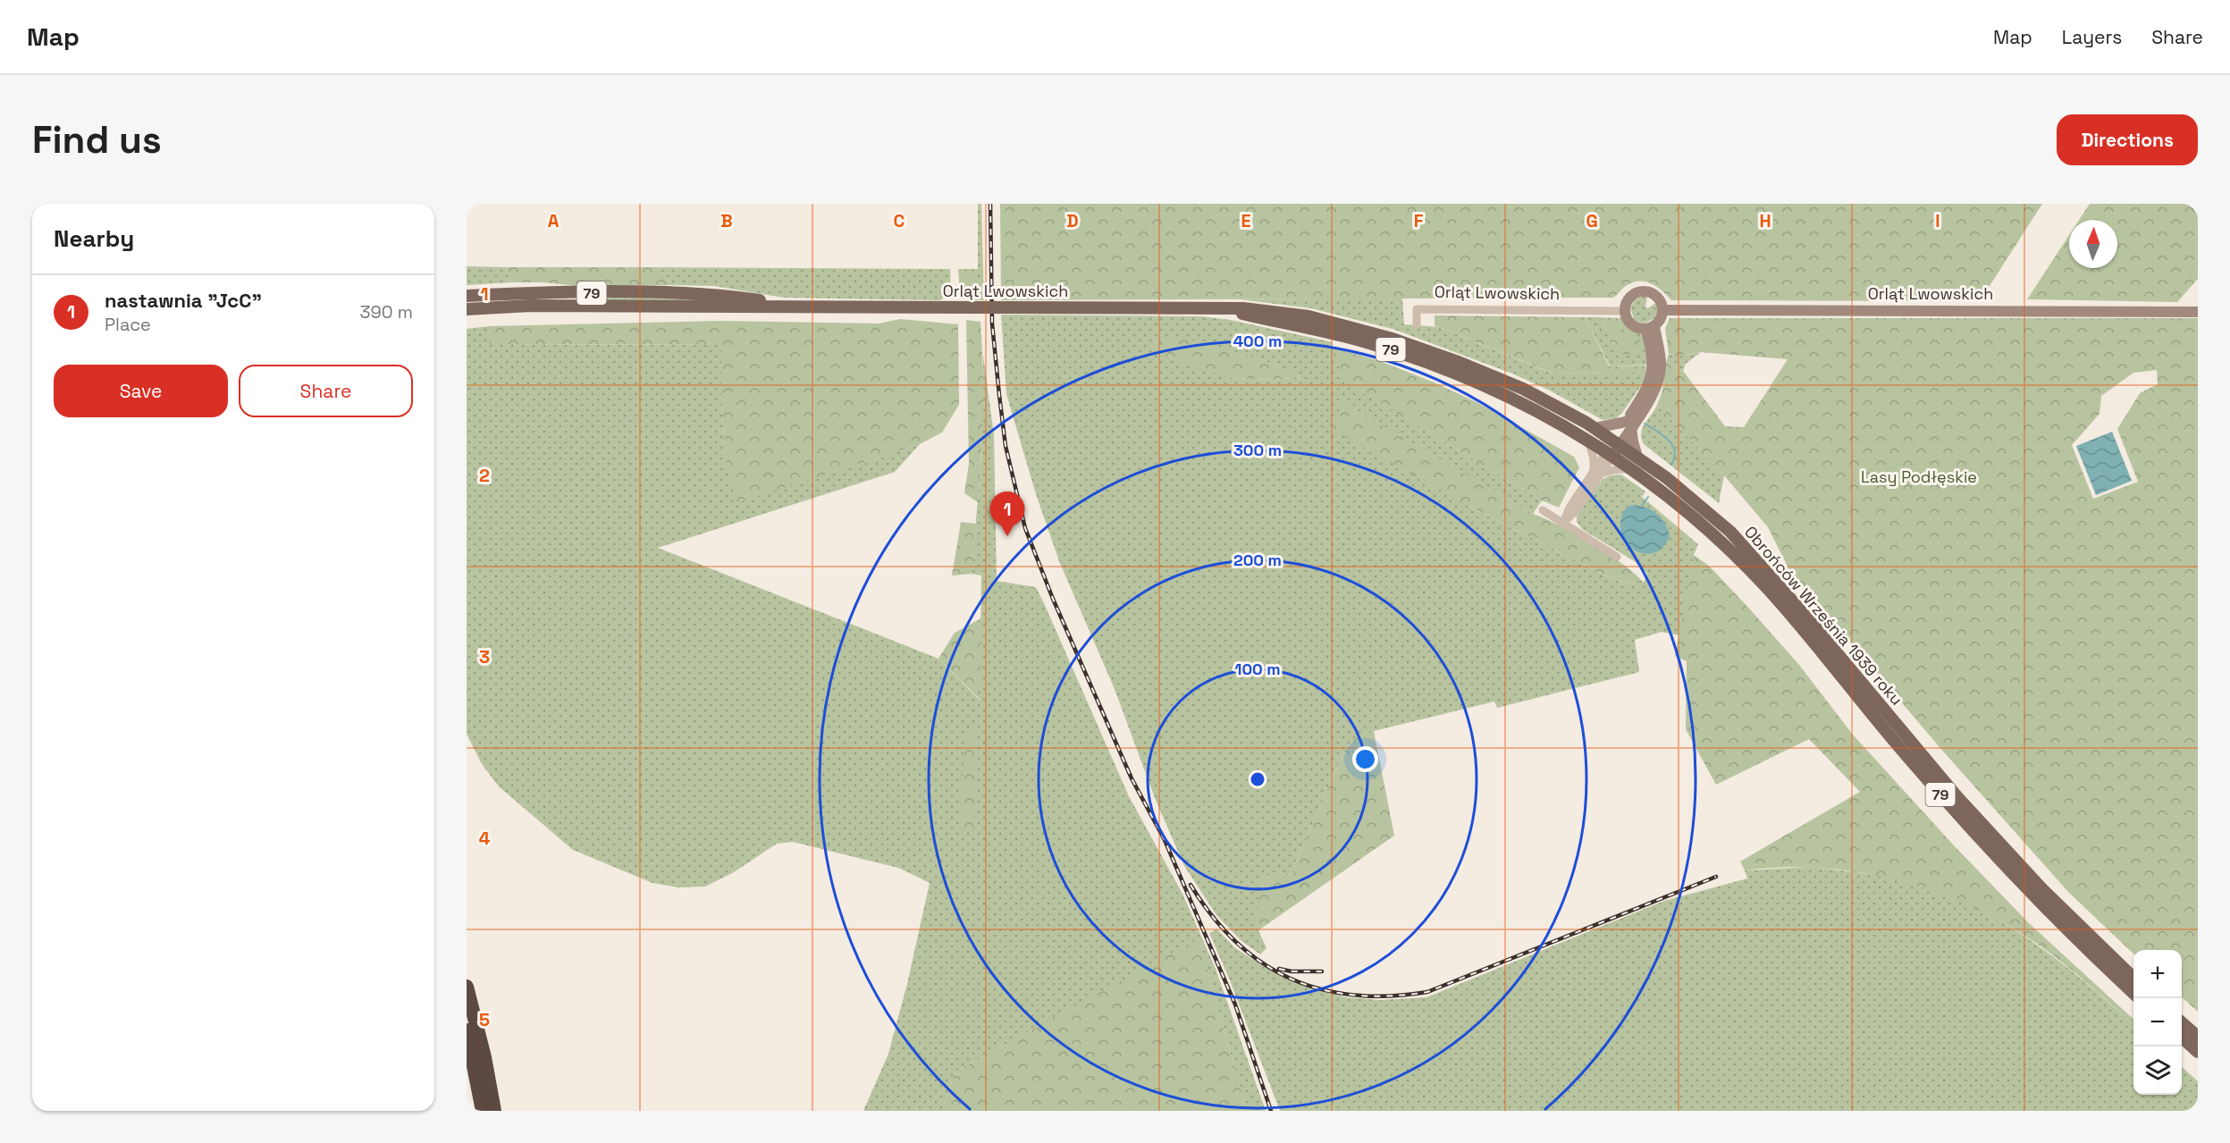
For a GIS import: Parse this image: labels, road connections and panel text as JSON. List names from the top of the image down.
{
  "streets": {
    "main road": ["Orląt Lwowskich", "79", "Obrońców Września 1939 roku"]
  },
  "crossings": [
    ["Orląt Lwowskich", "Obrońców Września 1939 roku"]
  ],
  "parks": ["Lasy Podłęskie"],
  "north": "top",
  "page": {
    "header": "Map",
    "nav": ["Map", "Layers", "Share"],
    "buttons": [
      "Directions",
      ["Save", "Share"]
    ],
    "title": "Find us",
    "heading": "Nearby",
    "list": [
      {
        "mark": "1",
        "name": "nastawnia \"JcC\"",
        "note": "Place",
        "value": "390 m"
      }
    ],
    "pins": "1",
    "map_buttons": ["+", "−"]
  },
  "grid": {
    "columns": [
      "A",
      "B",
      "C",
      "D",
      "E",
      "F",
      "G",
      "H",
      "I"
    ],
    "rows": [
      "1",
      "2",
      "3",
      "4",
      "5"
    ]
  },
  "rings": [
    "400 m",
    "300 m",
    "200 m",
    "100 m"
  ]
}
